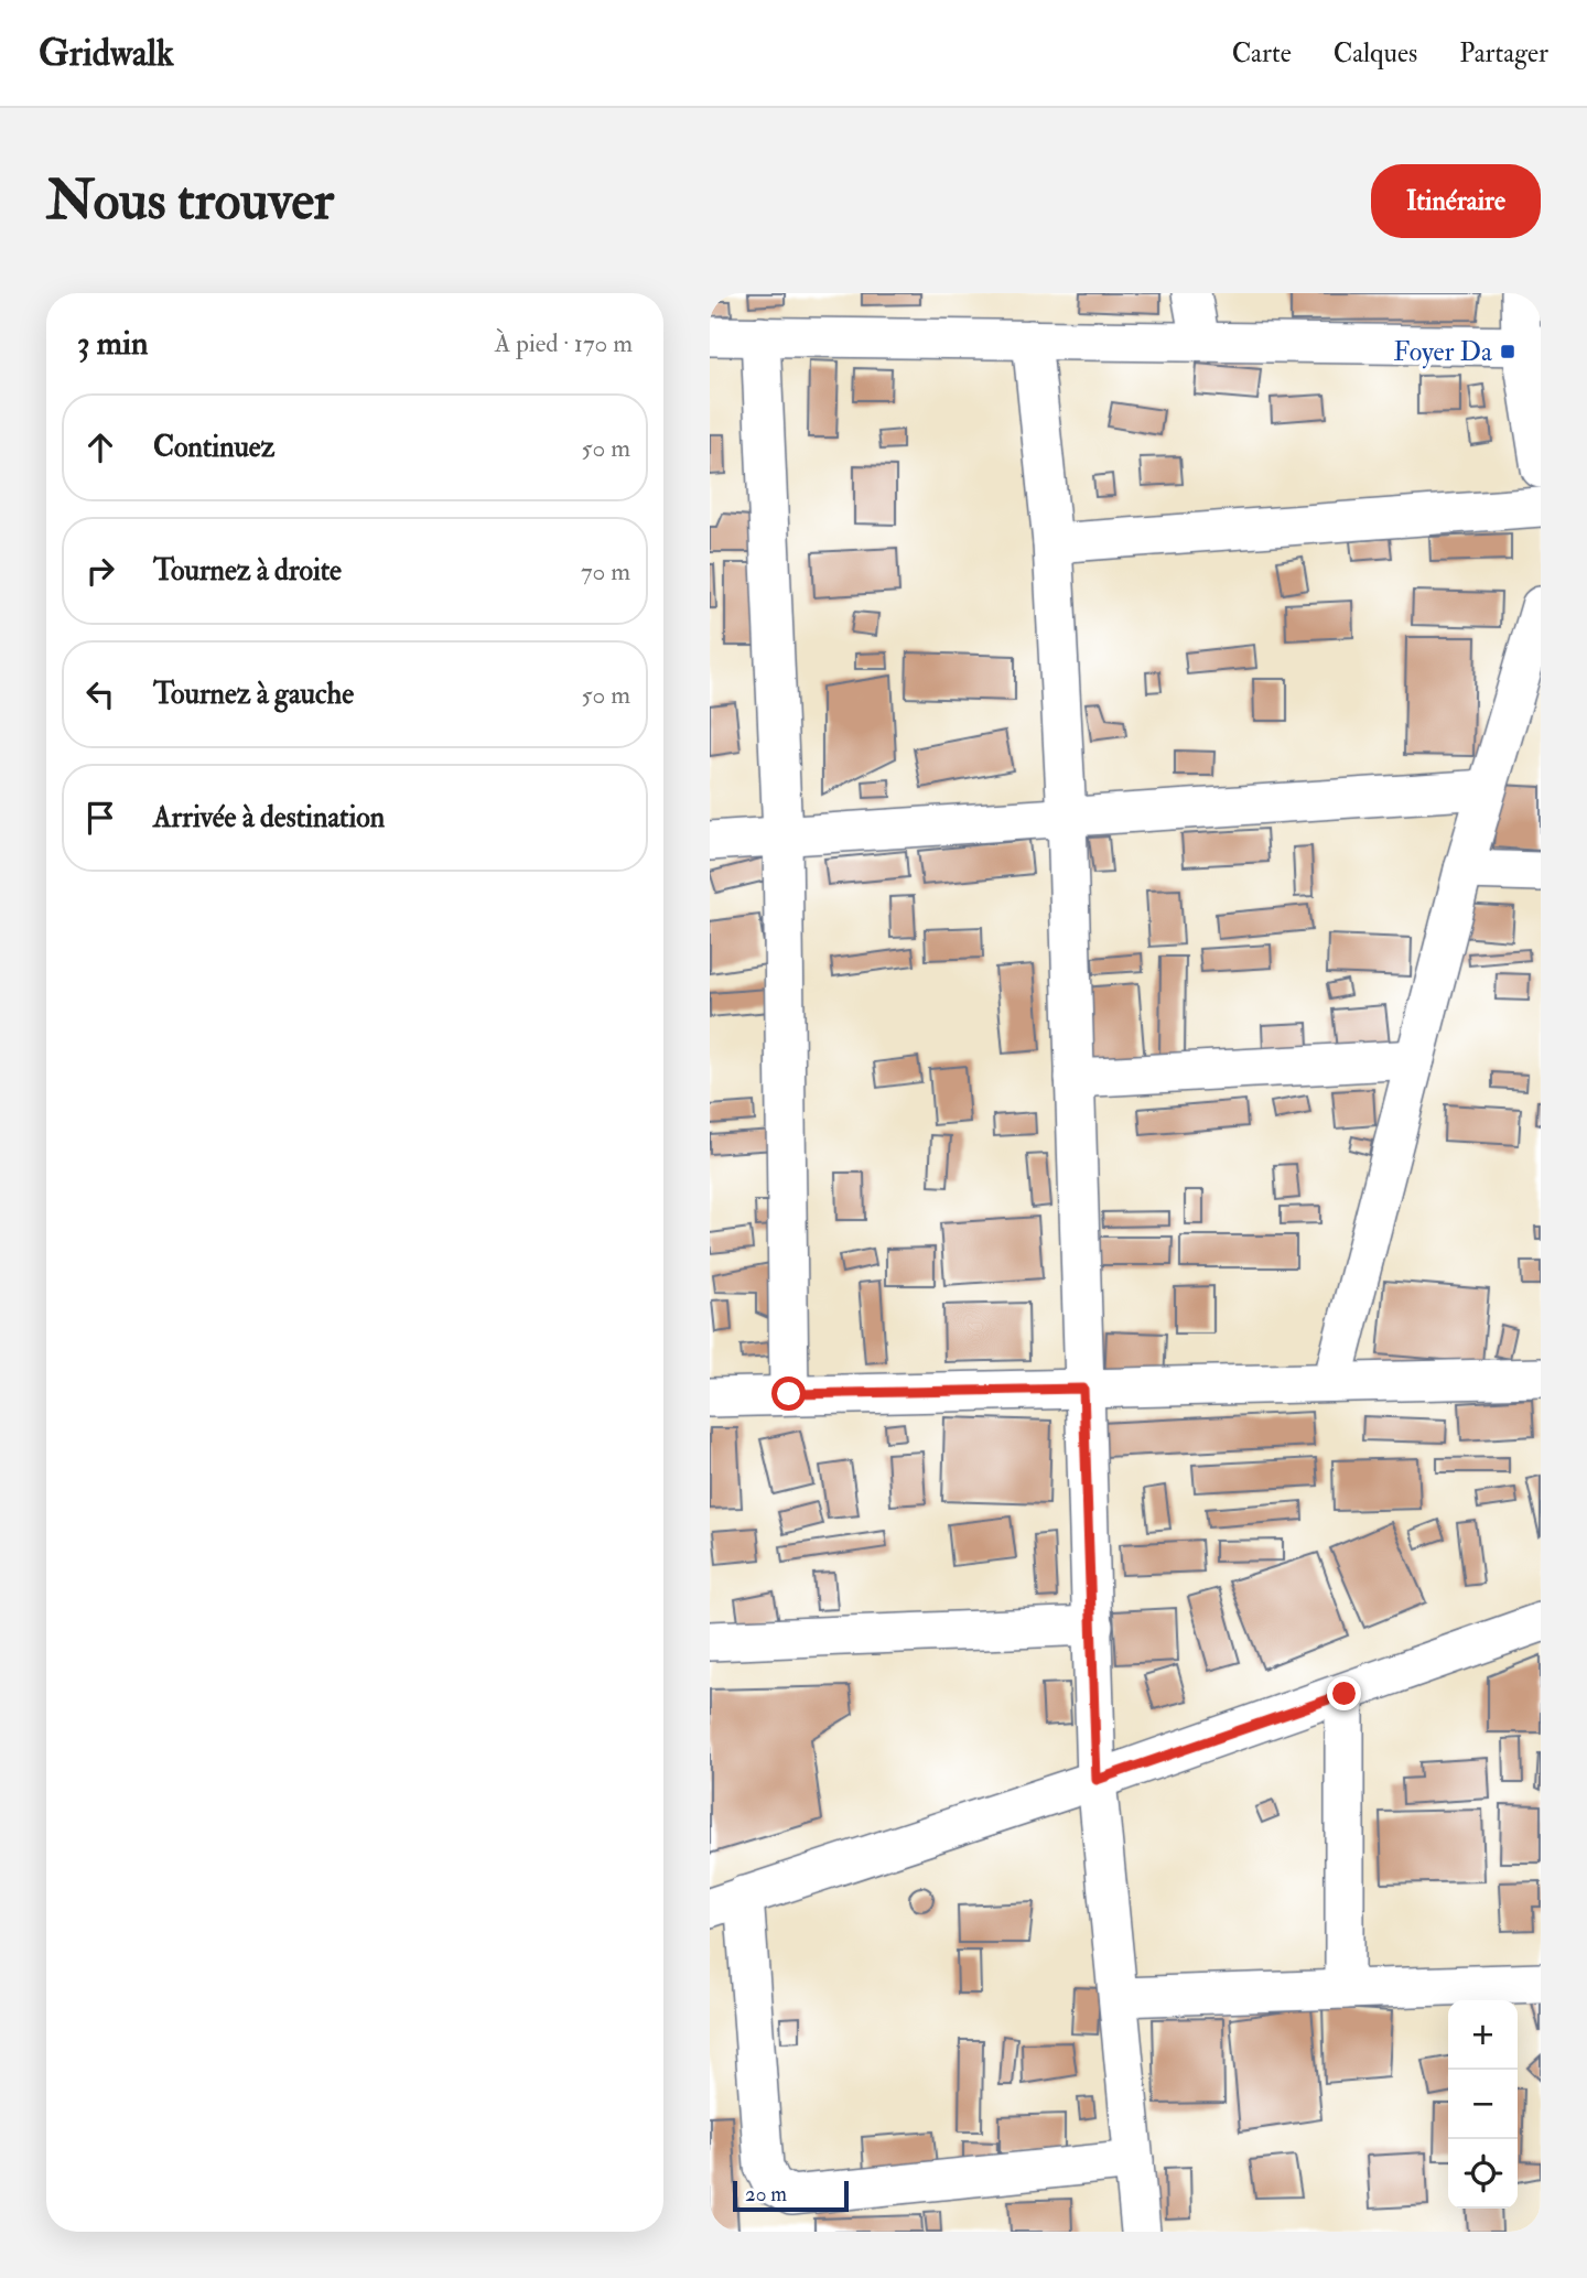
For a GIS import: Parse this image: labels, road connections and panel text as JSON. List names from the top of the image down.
{
  "places": {
    "transit": ["Foyer Da"]
  },
  "scale_bar": "20 m",
  "page": {
    "header": "Gridwalk",
    "nav": ["Carte", "Calques", "Partager"],
    "buttons": "Itinéraire",
    "title": "Nous trouver",
    "heading": ["3 min", "À pied · 170 m"],
    "list": [
      ["Continuez", "50 m"],
      ["Tournez à droite", "70 m"],
      ["Tournez à gauche", "50 m"],
      "Arrivée à destination"
    ],
    "map_buttons": ["+", "−"],
    "scale": "20 m"
  }
}
